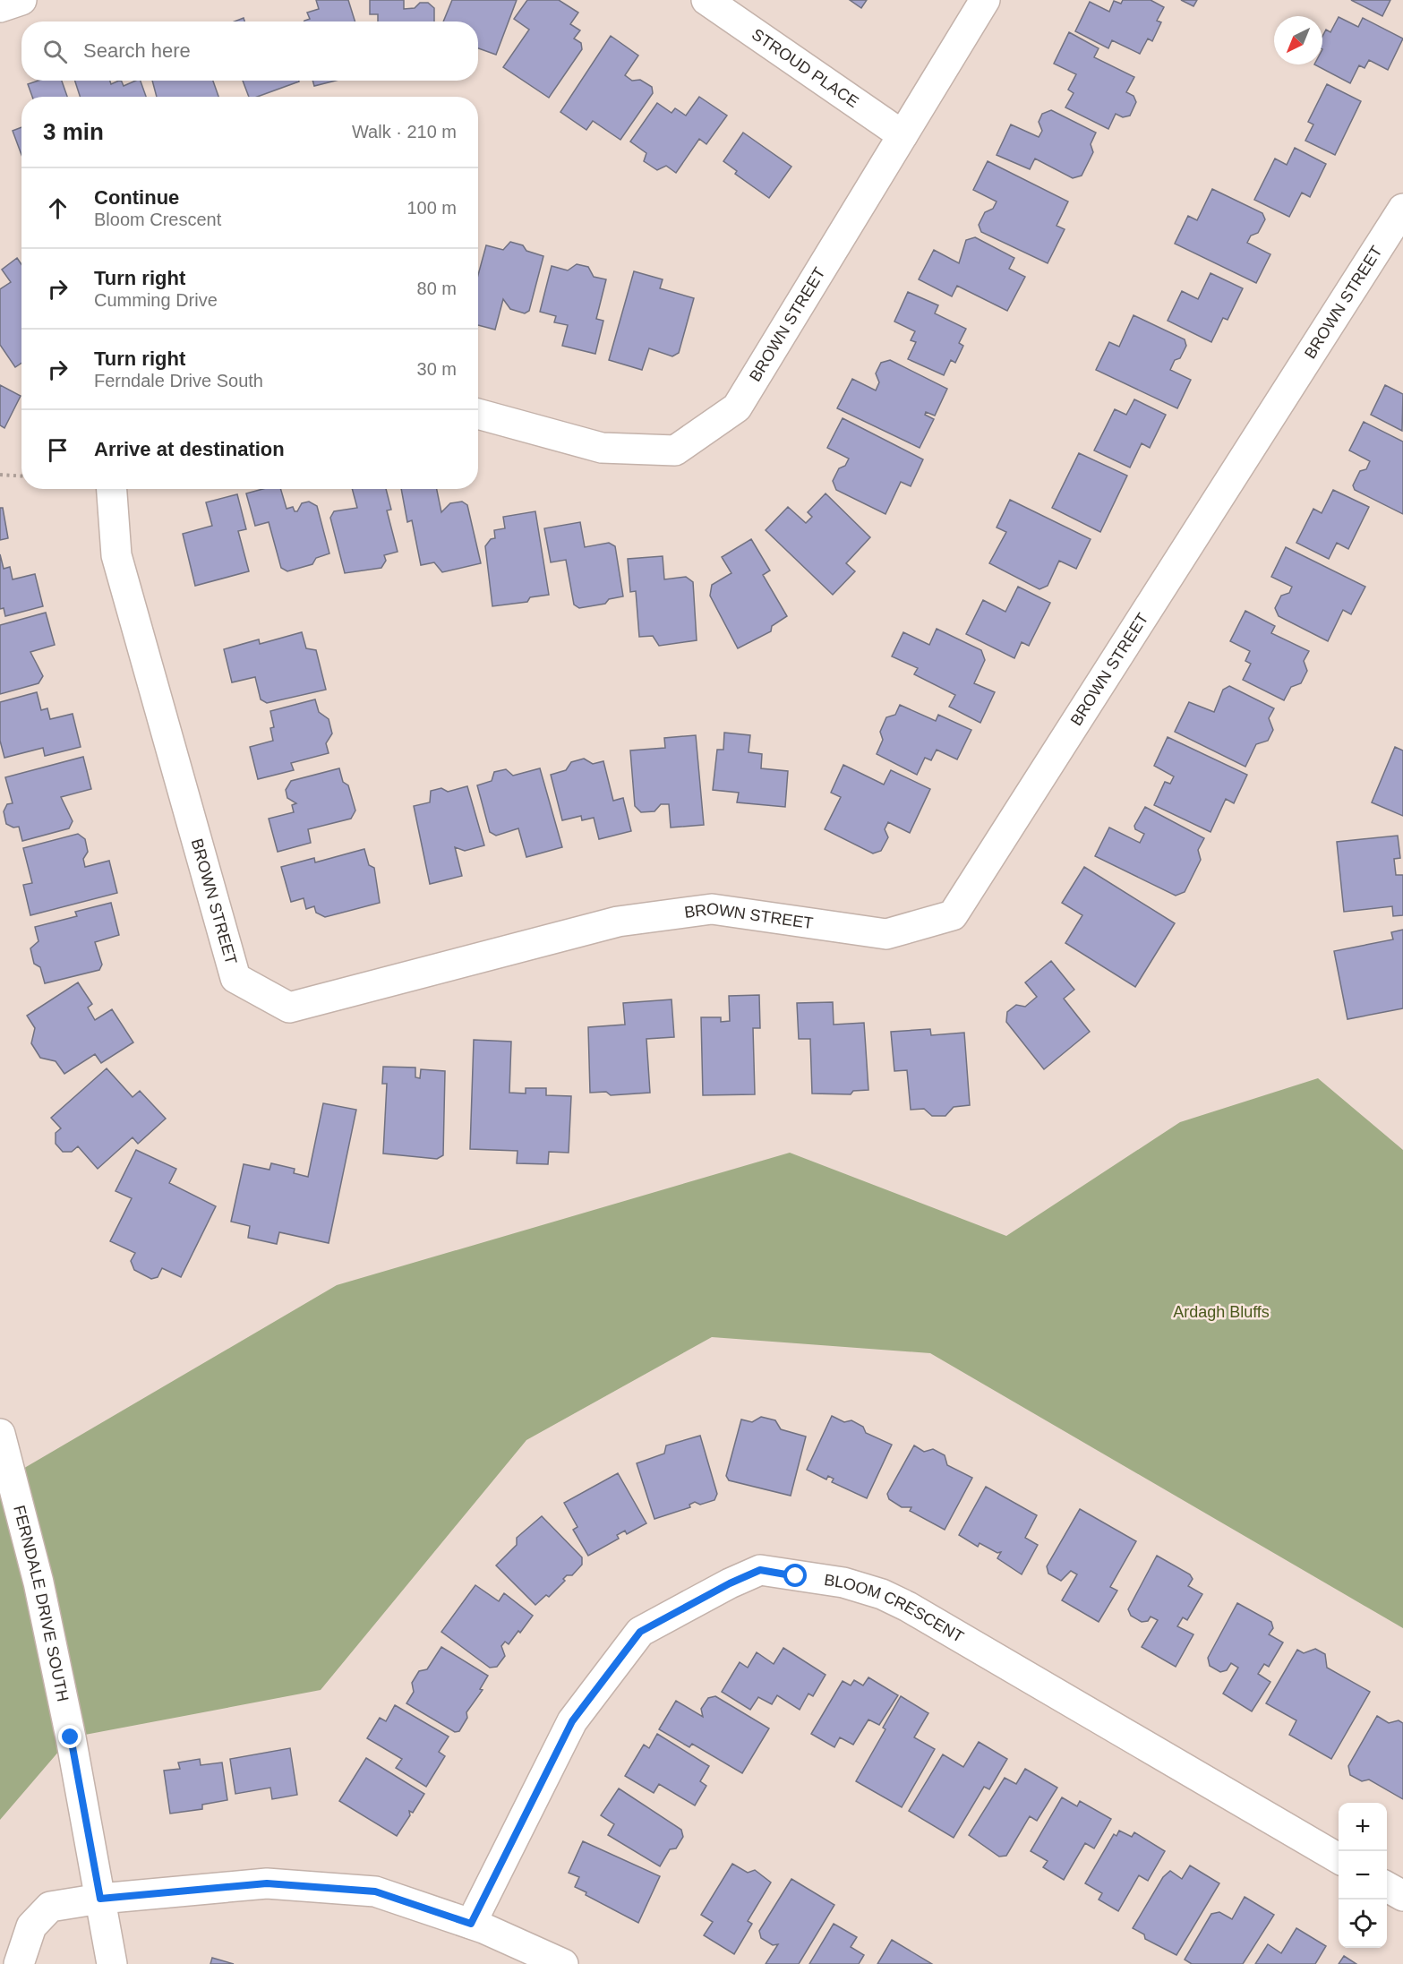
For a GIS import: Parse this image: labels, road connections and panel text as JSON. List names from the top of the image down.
{
  "streets": {
    "street": [
      "STROUD PLACE",
      "BROWN STREET",
      "FERNDALE DRIVE SOUTH",
      "BLOOM CRESCENT"
    ]
  },
  "crossings": [
    ["STROUD PLACE", "BROWN STREET"]
  ],
  "parks": ["Ardagh Bluffs"],
  "north": "bottom left",
  "page": {
    "search": "Search here",
    "heading": ["3 min", "Walk · 210 m"],
    "list": [
      ["Continue", "Bloom Crescent", "100 m"],
      ["Turn right", "Cumming Drive", "80 m"],
      ["Turn right", "Ferndale Drive South", "30 m"],
      "Arrive at destination"
    ],
    "map_buttons": ["+", "−"]
  }
}
